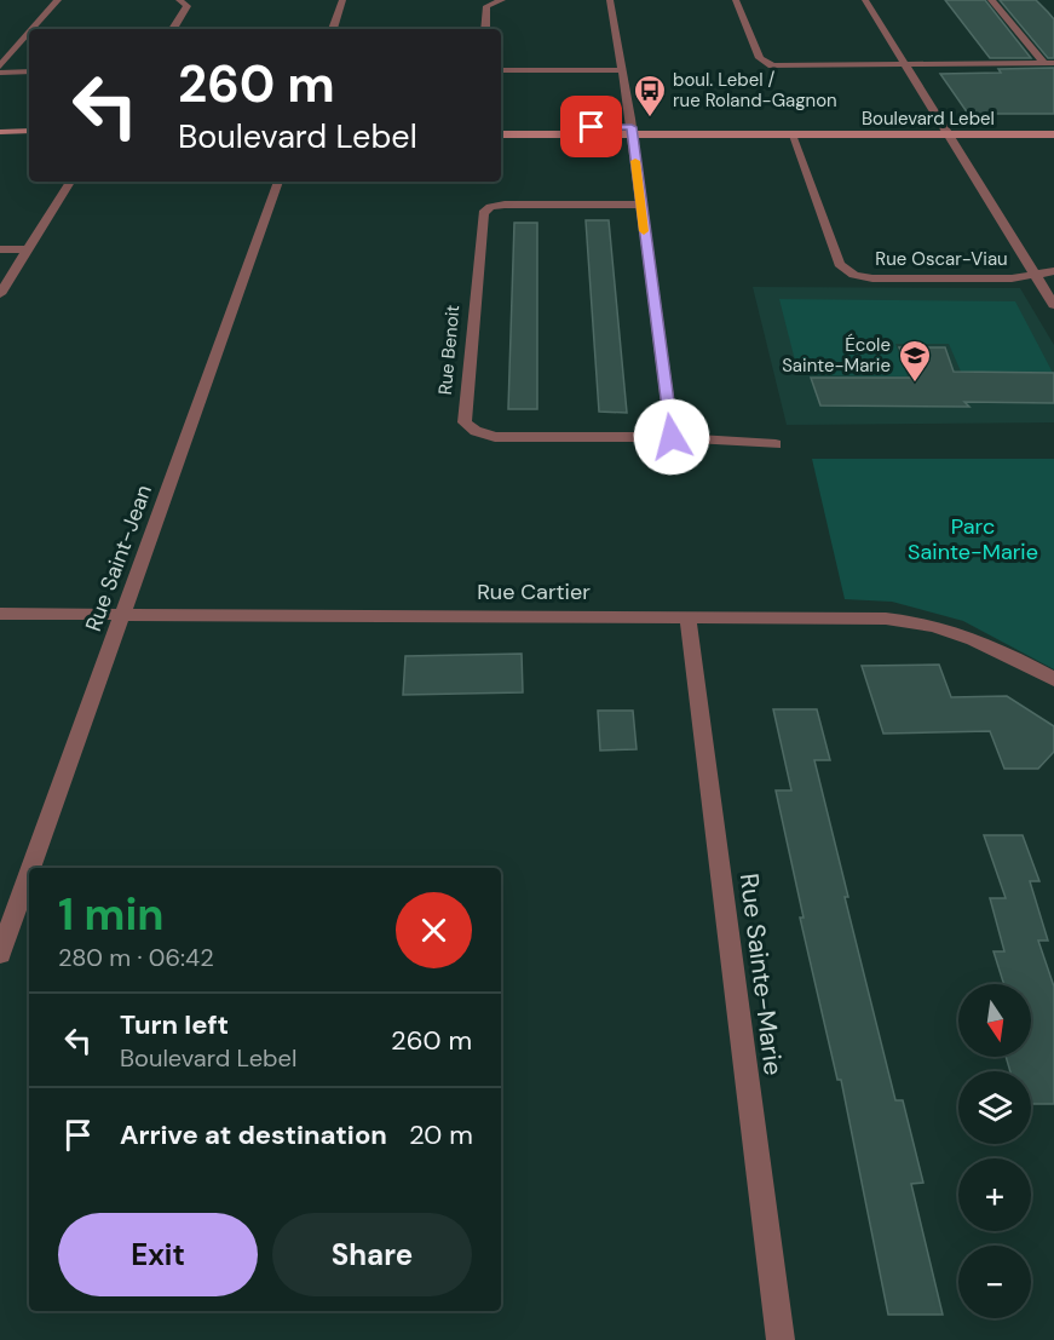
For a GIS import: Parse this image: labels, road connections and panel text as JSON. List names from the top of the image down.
{
  "streets": {
    "street": [
      "Boulevard Lebel",
      "Rue Oscar-Viau",
      "Rue Benoit",
      "Rue Saint-Jean",
      "Rue Cartier",
      "Rue Sainte-Marie"
    ]
  },
  "crossings": [
    ["Boulevard Lebel", "Rue Oscar-Viau"],
    ["Rue Saint-Jean", "Rue Cartier"],
    ["Rue Cartier", "Rue Sainte-Marie"]
  ],
  "parks": ["Parc Sainte-Marie"],
  "places": {
    "bus stop": ["boul. Lebel / rue Roland-Gagnon"],
    "school or university": ["École Sainte-Marie"]
  },
  "north": "bottom",
  "page": {
    "turn": ["260 m", "Boulevard Lebel"],
    "heading": ["1 min", "280 m · 06:42"],
    "map_buttons": ["+", "−"],
    "list": [
      {
        "name": "Turn left",
        "note": "Boulevard Lebel",
        "value": "260 m"
      },
      {
        "name": "Arrive at destination",
        "value": "20 m"
      }
    ],
    "buttons": ["Exit", "Share"]
  }
}
